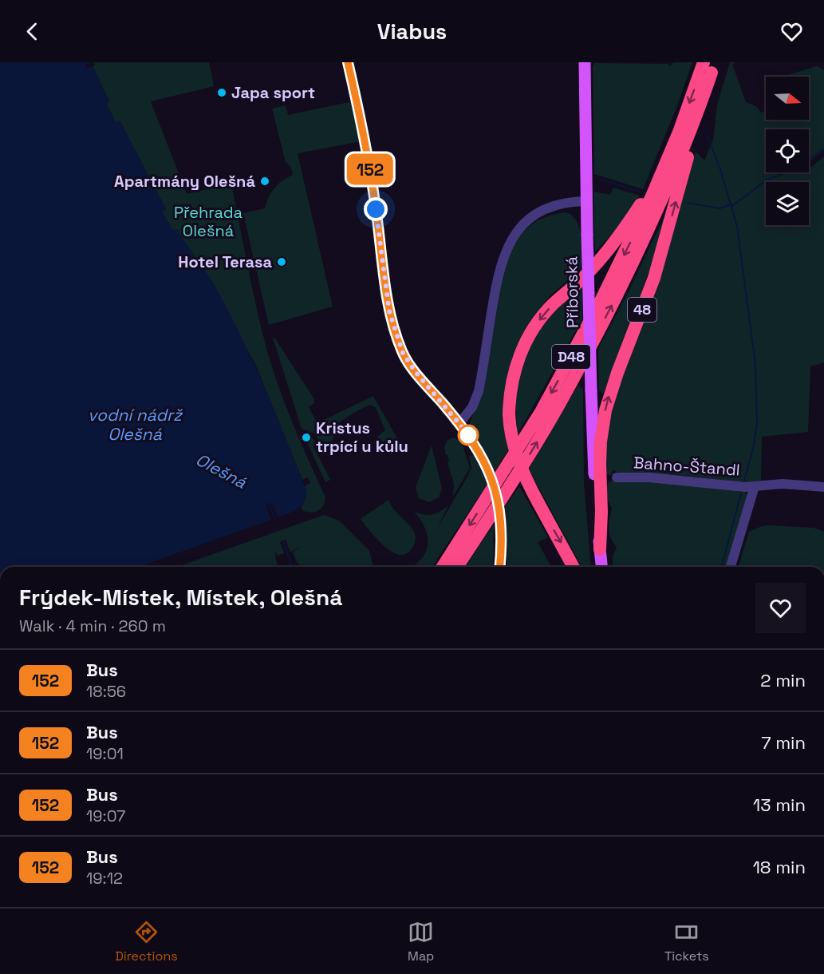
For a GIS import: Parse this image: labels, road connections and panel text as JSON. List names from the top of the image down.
{
  "streets": {
    "highway": ["48", "D48"],
    "main road": ["Příborská"],
    "street": ["Bahno-Štandl"]
  },
  "crossings": [
    ["Příborská", "48"],
    ["48", "D48"]
  ],
  "water": ["vodní nádrž Olešná", "Olešná"],
  "parks": ["Přehrada Olešná"],
  "places": [
    "Japa sport",
    "Apartmány Olešná",
    "Hotel Terasa",
    "Kristus trpící u kůlu"
  ],
  "lines": ["bus line 152"],
  "north": "right",
  "page": {
    "header": "Viabus",
    "on_map": "152",
    "heading": ["Frýdek-Místek, Místek, Olešná", "Walk · 4 min · 260 m"],
    "list": [
      {
        "mark": "152",
        "name": "Bus",
        "note": "18:56",
        "value": "2 min"
      },
      {
        "mark": "152",
        "name": "Bus",
        "note": "19:01",
        "value": "7 min"
      },
      {
        "mark": "152",
        "name": "Bus",
        "note": "19:07",
        "value": "13 min"
      },
      {
        "mark": "152",
        "name": "Bus",
        "note": "19:12",
        "value": "18 min"
      }
    ],
    "tabs": ["Directions", "Map", "Tickets"]
  }
}
